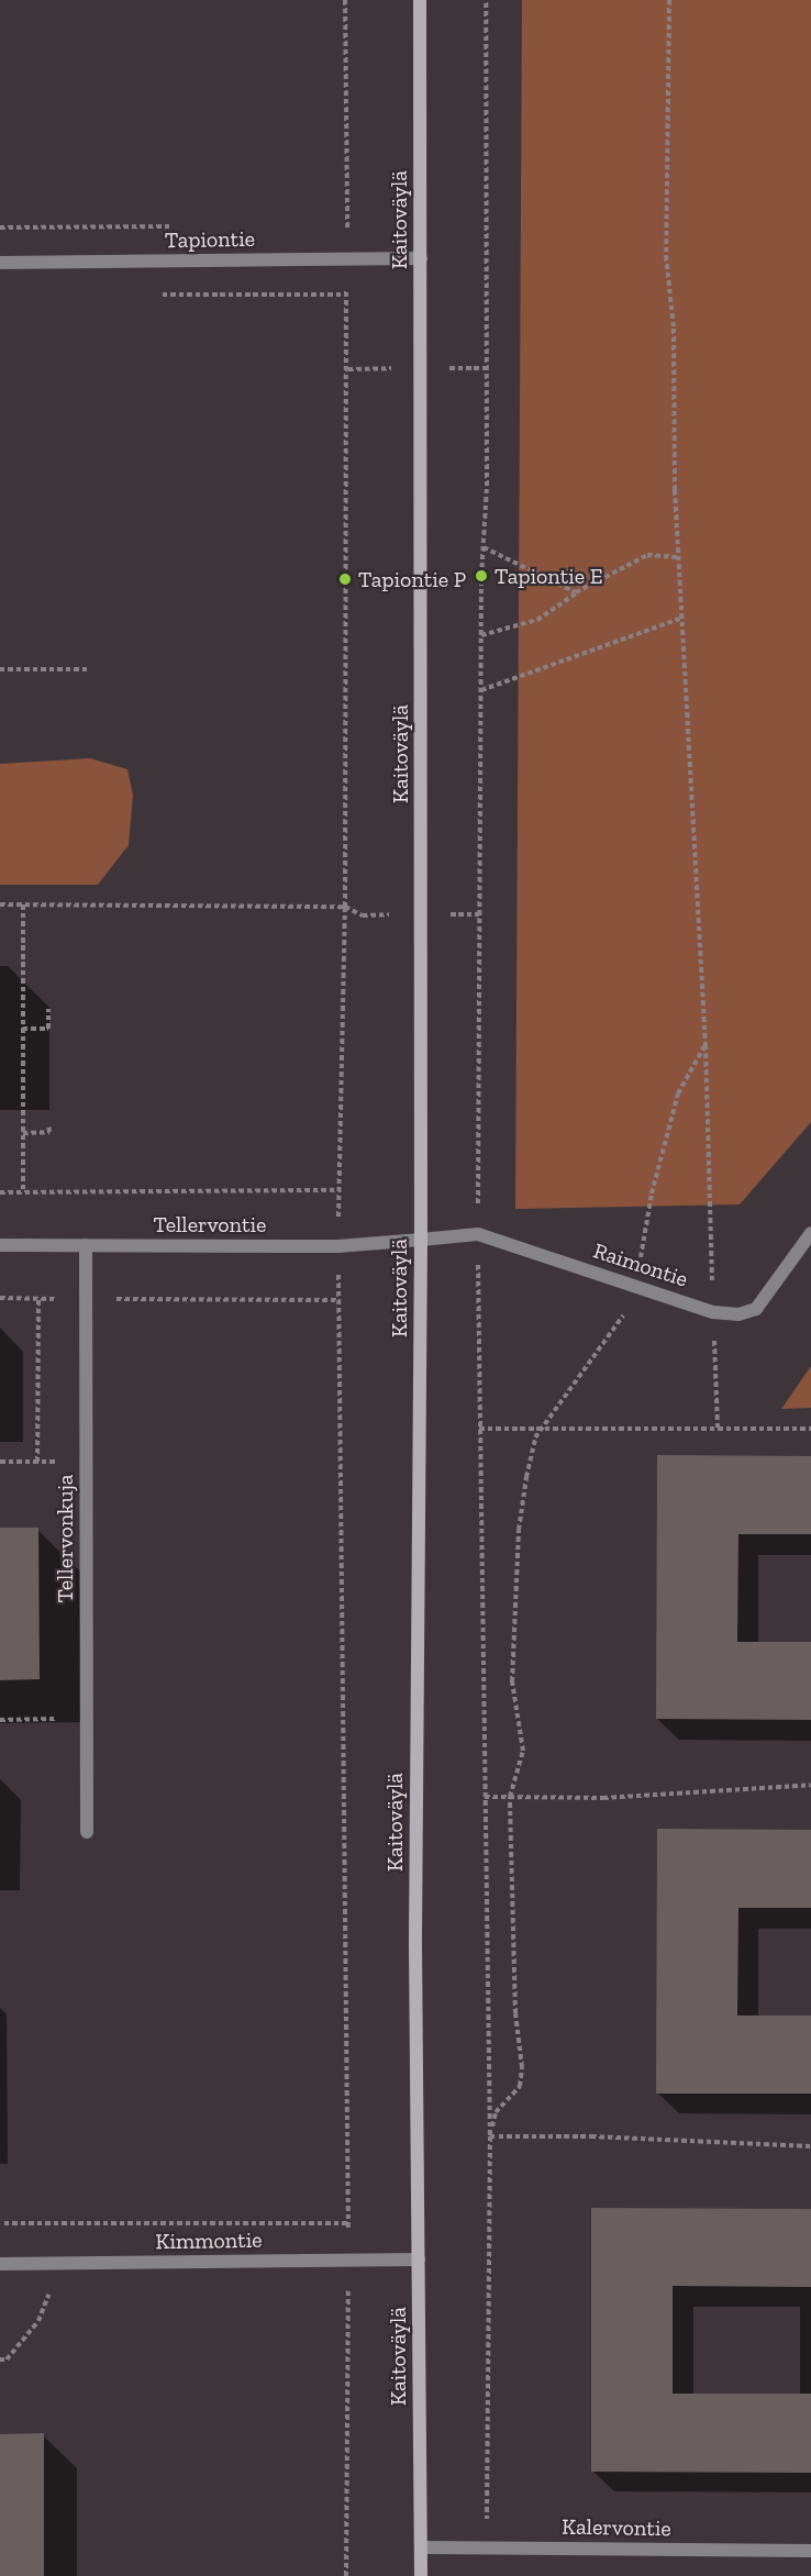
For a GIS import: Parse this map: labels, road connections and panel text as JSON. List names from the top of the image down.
{
  "streets": {
    "street": [
      "Kaitoväylä",
      "Tapiontie",
      "Tellervontie",
      "Raimontie",
      "Tellervonkuja",
      "Kimmontie",
      "Kalervontie"
    ]
  },
  "crossings": [
    ["Kaitoväylä", "Tapiontie"],
    ["Kaitoväylä", "Tellervontie"],
    ["Kaitoväylä", "Raimontie"],
    ["Kaitoväylä", "Kimmontie"],
    ["Kaitoväylä", "Kalervontie"],
    ["Tellervontie", "Raimontie"],
    ["Tellervontie", "Tellervonkuja"]
  ],
  "places": ["Tapiontie E", "Tapiontie P"]
}
